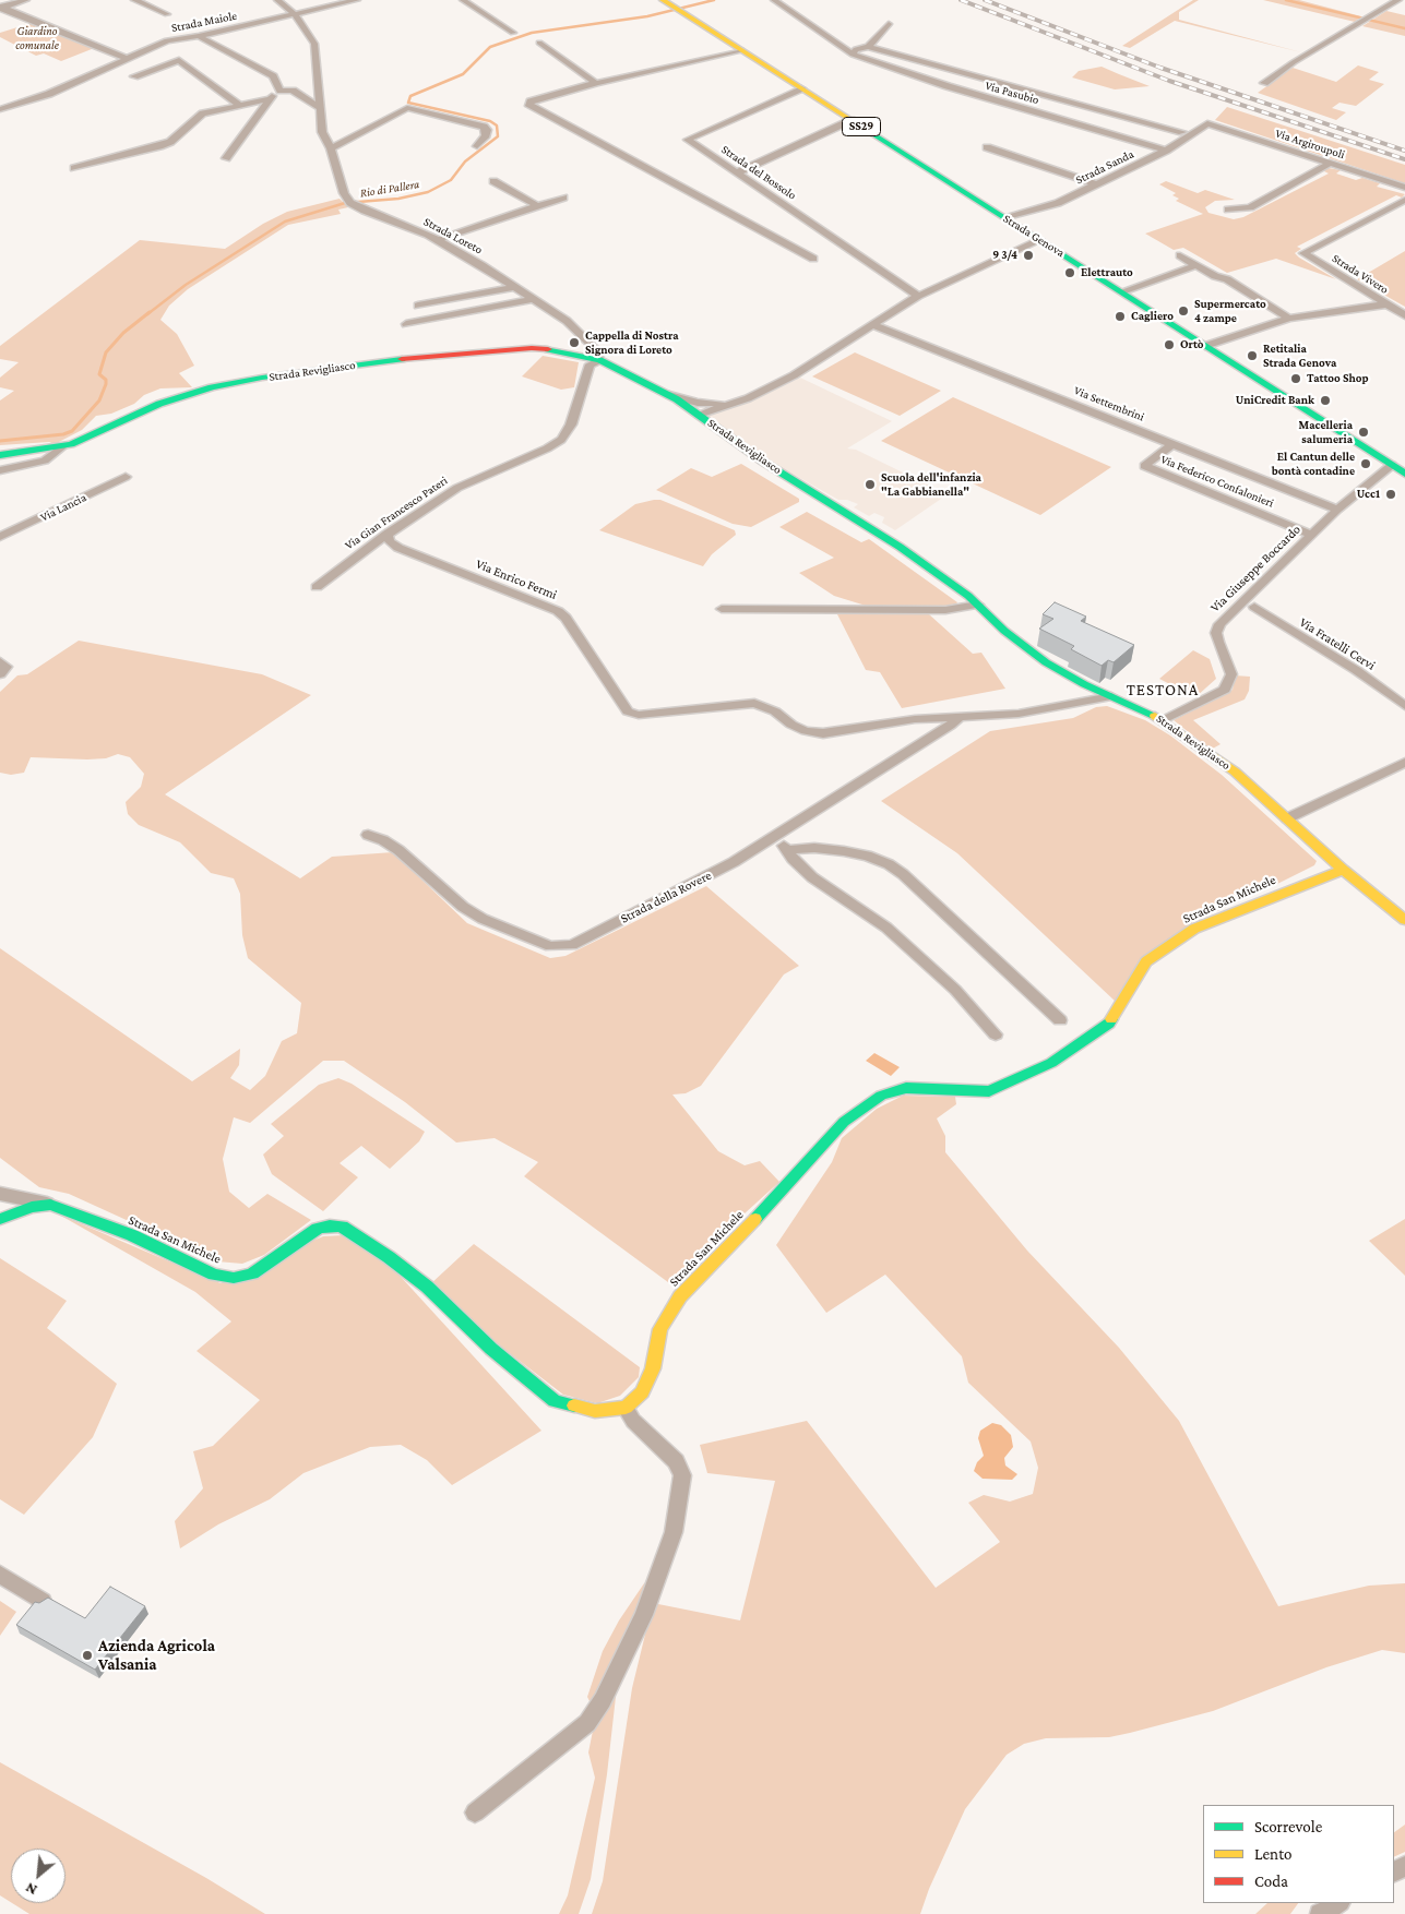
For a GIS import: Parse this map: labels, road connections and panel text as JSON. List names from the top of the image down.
{
  "streets": {
    "street": [
      "Strada Maiole",
      "Via Pasubio",
      "SS29",
      "Via Argiroupoli",
      "Strada Sanda",
      "Strada del Bossolo",
      "Strada Loreto",
      "Strada Genova",
      "Strada Vivero",
      "Strada Revigliasco",
      "Via Settembrini",
      "Via Federico Confalonieri",
      "Via Lancia",
      "Via Gian Francesco Pateri",
      "Via Giuseppe Boccardo",
      "Via Enrico Fermi",
      "Via Fratelli Cervi",
      "Strada della Rovere",
      "Strada San Michele"
    ]
  },
  "crossings": [
    ["Strada Maiole", "Strada Loreto"],
    ["Via Pasubio", "Strada Sanda"],
    ["Via Argiroupoli", "Strada Sanda"],
    ["Strada Sanda", "Strada Genova"],
    ["Strada del Bossolo", "Strada Genova"],
    ["Strada Loreto", "Strada Revigliasco"],
    ["Strada Loreto", "Via Gian Francesco Pateri"],
    ["Strada Genova", "Via Giuseppe Boccardo"],
    ["Strada Revigliasco", "Via Gian Francesco Pateri"],
    ["Strada Revigliasco", "Via Giuseppe Boccardo"],
    ["Strada Revigliasco", "Strada San Michele"],
    ["Via Settembrini", "Via Federico Confalonieri"],
    ["Via Settembrini", "Via Giuseppe Boccardo"],
    ["Via Federico Confalonieri", "Via Giuseppe Boccardo"],
    ["Via Gian Francesco Pateri", "Via Enrico Fermi"],
    ["Via Enrico Fermi", "Strada della Rovere"]
  ],
  "districts": ["TESTONA"],
  "water": ["Rio di Pallera"],
  "parks": ["Giardino comunale"],
  "places": [
    "9 3/4",
    "Elettrauto",
    "Supermercato 4 zampe",
    "Cagliero",
    "Cappella di Nostra Signora di Loreto",
    "Ortò",
    "Retitalia Strada Genova",
    "Tattoo Shop",
    "UniCredit Bank",
    "Macelleria salumeria",
    "El Cantun delle bontà contadine",
    "Scuola dell'infanzia \"La Gabbianella\"",
    "Ucc1",
    "Azienda Agricola Valsania"
  ],
  "legend": ["Scorrevole", "Lento", "Coda"],
  "north": "bottom left"
}
